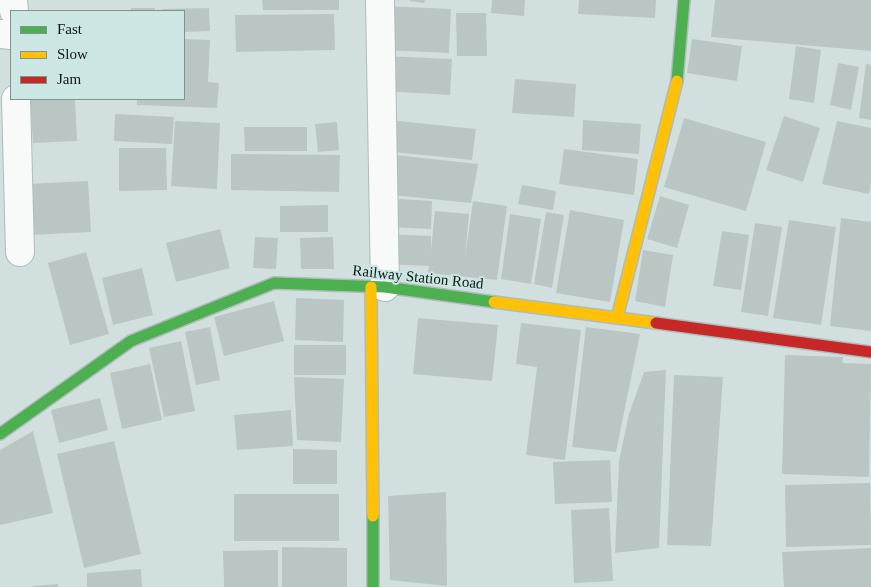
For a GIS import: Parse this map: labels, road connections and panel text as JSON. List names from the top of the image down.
{
  "streets": {
    "street": ["Railway Station Road"]
  },
  "legend": ["Fast", "Slow", "Jam"]
}
